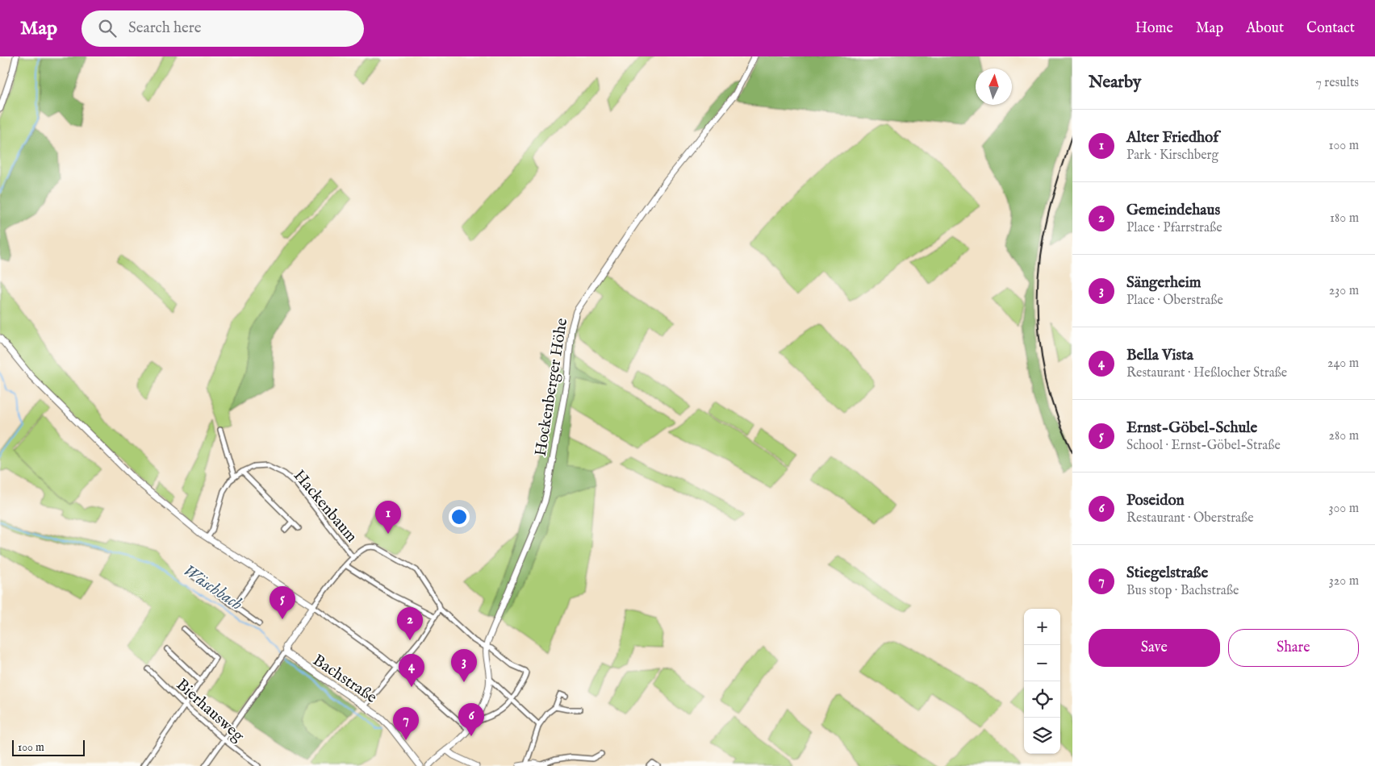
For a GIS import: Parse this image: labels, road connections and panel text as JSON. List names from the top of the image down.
{
  "streets": {
    "street": [
      "Hockenberger Höhe",
      "Hackenbaum",
      "Bachstraße",
      "Bierhausweg"
    ]
  },
  "water": ["Wäschbach"],
  "scale_bar": "100 m",
  "north": "top",
  "page": {
    "header": "Map",
    "search": "Search here",
    "nav": [
      "Home",
      "Map",
      "About",
      "Contact"
    ],
    "heading": ["Nearby", "7 results"],
    "list": [
      {
        "mark": "1",
        "name": "Alter Friedhof",
        "note": "Park · Kirschberg",
        "value": "100 m"
      },
      {
        "mark": "2",
        "name": "Gemeindehaus",
        "note": "Place · Pfarrstraße",
        "value": "180 m"
      },
      {
        "mark": "3",
        "name": "Sängerheim",
        "note": "Place · Oberstraße",
        "value": "230 m"
      },
      {
        "mark": "4",
        "name": "Bella Vista",
        "note": "Restaurant · Heßlocher Straße",
        "value": "240 m"
      },
      {
        "mark": "5",
        "name": "Ernst-Göbel-Schule",
        "note": "School · Ernst-Göbel-Straße",
        "value": "280 m"
      },
      {
        "mark": "6",
        "name": "Poseidon",
        "note": "Restaurant · Oberstraße",
        "value": "300 m"
      },
      {
        "mark": "7",
        "name": "Stiegelstraße",
        "note": "Bus stop · Bachstraße",
        "value": "320 m"
      }
    ],
    "pins": [
      "1",
      "5",
      "2",
      "3",
      "4",
      "6",
      "7"
    ],
    "map_buttons": ["+", "−"],
    "buttons": ["Save", "Share"],
    "scale": "100 m"
  }
}
